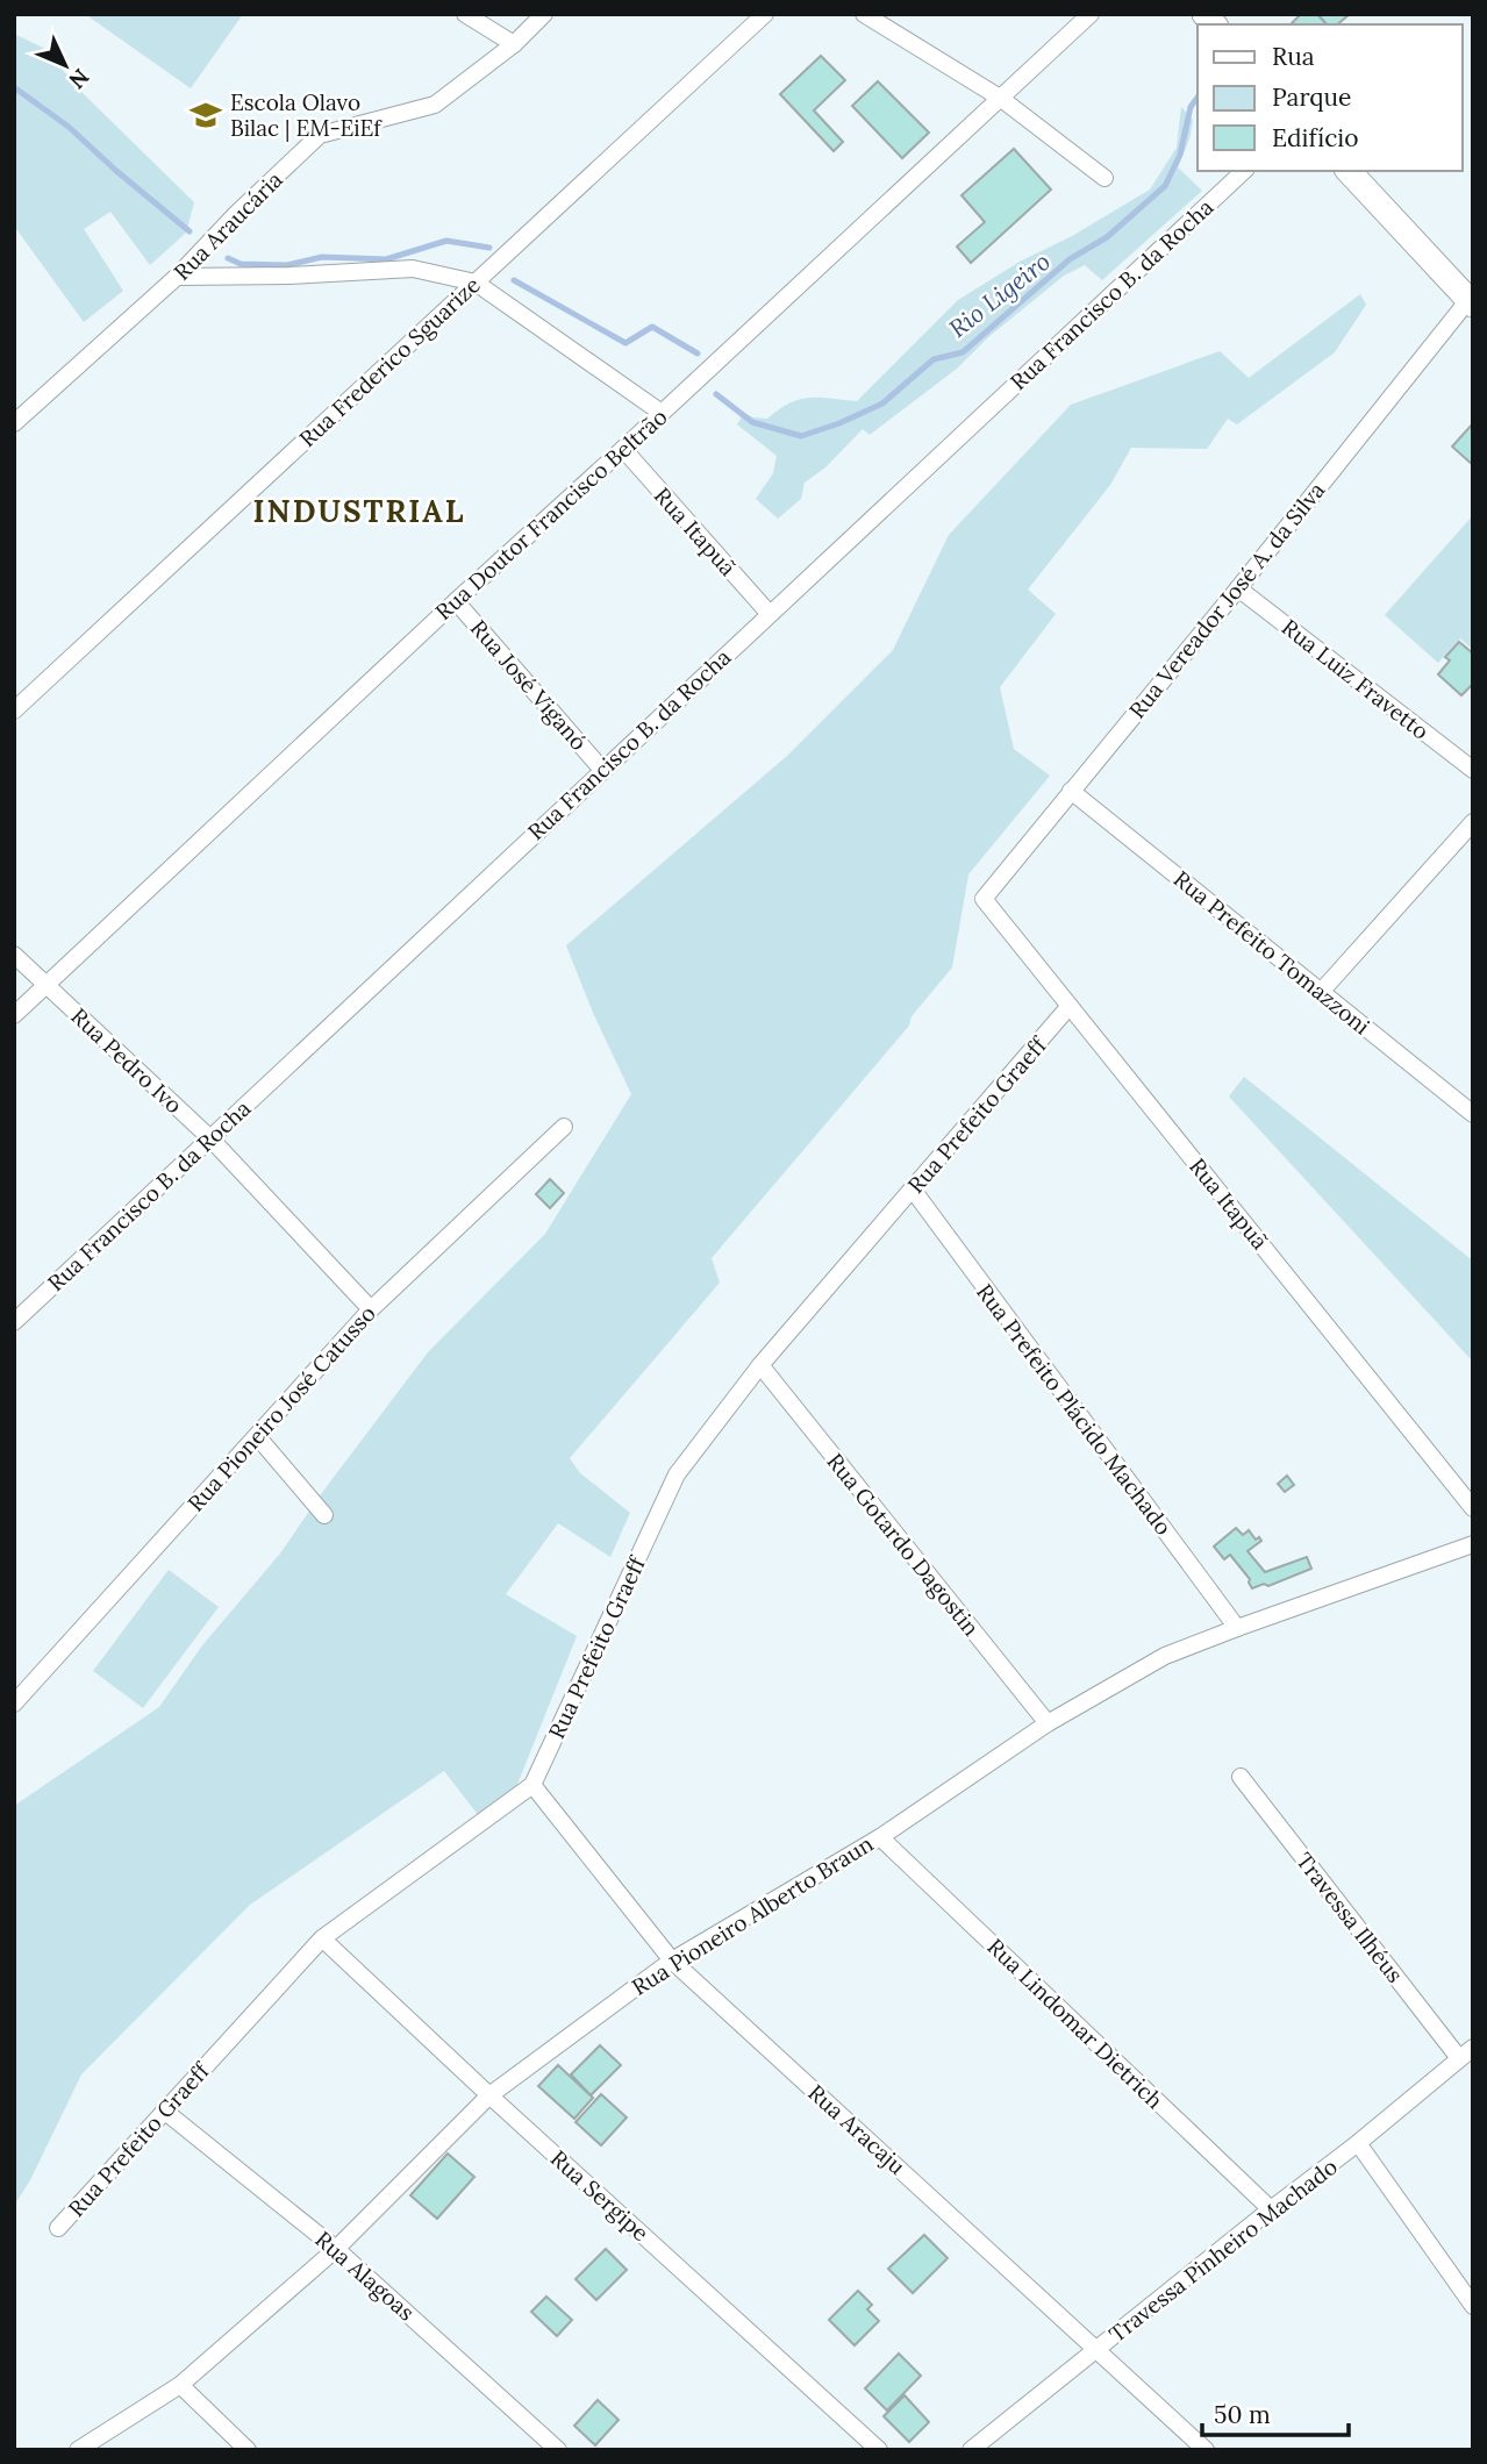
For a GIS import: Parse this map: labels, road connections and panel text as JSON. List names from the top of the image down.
{
  "streets": {
    "street": [
      "Rua Araucária",
      "Rua Francisco B. da Rocha",
      "Rua Frederico Sguarize",
      "Rua Doutor Francisco Beltrão",
      "Rua Itapuã",
      "Rua Vereador José A. da Silva",
      "Rua Luiz Fravetto",
      "Rua José Viganó",
      "Rua Prefeito Tomazzoni",
      "Rua Pedro Ivo",
      "Rua Prefeito Graeff",
      "Rua Pioneiro José Catusso",
      "Rua Prefeito Plácido Machado",
      "Rua Gotardo Dagostin",
      "Rua Pioneiro Alberto Braun",
      "Travessa Ilhéus",
      "Rua Lindomar Dietrich",
      "Rua Aracaju",
      "Rua Sergipe",
      "Travessa Pinheiro Machado",
      "Rua Alagoas"
    ]
  },
  "crossings": [
    ["Rua Francisco B. da Rocha", "Rua Itapuã"],
    ["Rua Francisco B. da Rocha", "Rua José Viganó"],
    ["Rua Francisco B. da Rocha", "Rua Pedro Ivo"],
    ["Rua Doutor Francisco Beltrão", "Rua Itapuã"],
    ["Rua Doutor Francisco Beltrão", "Rua José Viganó"],
    ["Rua Doutor Francisco Beltrão", "Rua Pedro Ivo"],
    ["Rua Itapuã", "Rua Vereador José A. da Silva"],
    ["Rua Itapuã", "Rua Prefeito Graeff"],
    ["Rua Vereador José A. da Silva", "Rua Luiz Fravetto"],
    ["Rua Vereador José A. da Silva", "Rua Prefeito Tomazzoni"],
    ["Rua Pedro Ivo", "Rua Pioneiro José Catusso"],
    ["Rua Prefeito Graeff", "Rua Prefeito Plácido Machado"],
    ["Rua Prefeito Graeff", "Rua Gotardo Dagostin"],
    ["Rua Prefeito Graeff", "Rua Aracaju"],
    ["Rua Prefeito Graeff", "Rua Sergipe"],
    ["Rua Prefeito Graeff", "Rua Alagoas"],
    ["Rua Prefeito Plácido Machado", "Rua Pioneiro Alberto Braun"],
    ["Rua Gotardo Dagostin", "Rua Pioneiro Alberto Braun"],
    ["Rua Pioneiro Alberto Braun", "Rua Lindomar Dietrich"],
    ["Rua Pioneiro Alberto Braun", "Rua Aracaju"],
    ["Rua Pioneiro Alberto Braun", "Rua Sergipe"],
    ["Rua Pioneiro Alberto Braun", "Rua Alagoas"],
    ["Travessa Ilhéus", "Travessa Pinheiro Machado"],
    ["Rua Lindomar Dietrich", "Travessa Pinheiro Machado"],
    ["Rua Aracaju", "Travessa Pinheiro Machado"]
  ],
  "districts": ["INDUSTRIAL"],
  "water": ["Rio Ligeiro"],
  "places": {
    "school or university": ["Escola Olavo Bilac | EM-EiEf"]
  },
  "legend": ["Rua", "Parque", "Edifício"],
  "scale_bar": "50 m",
  "north": "bottom right"
}
